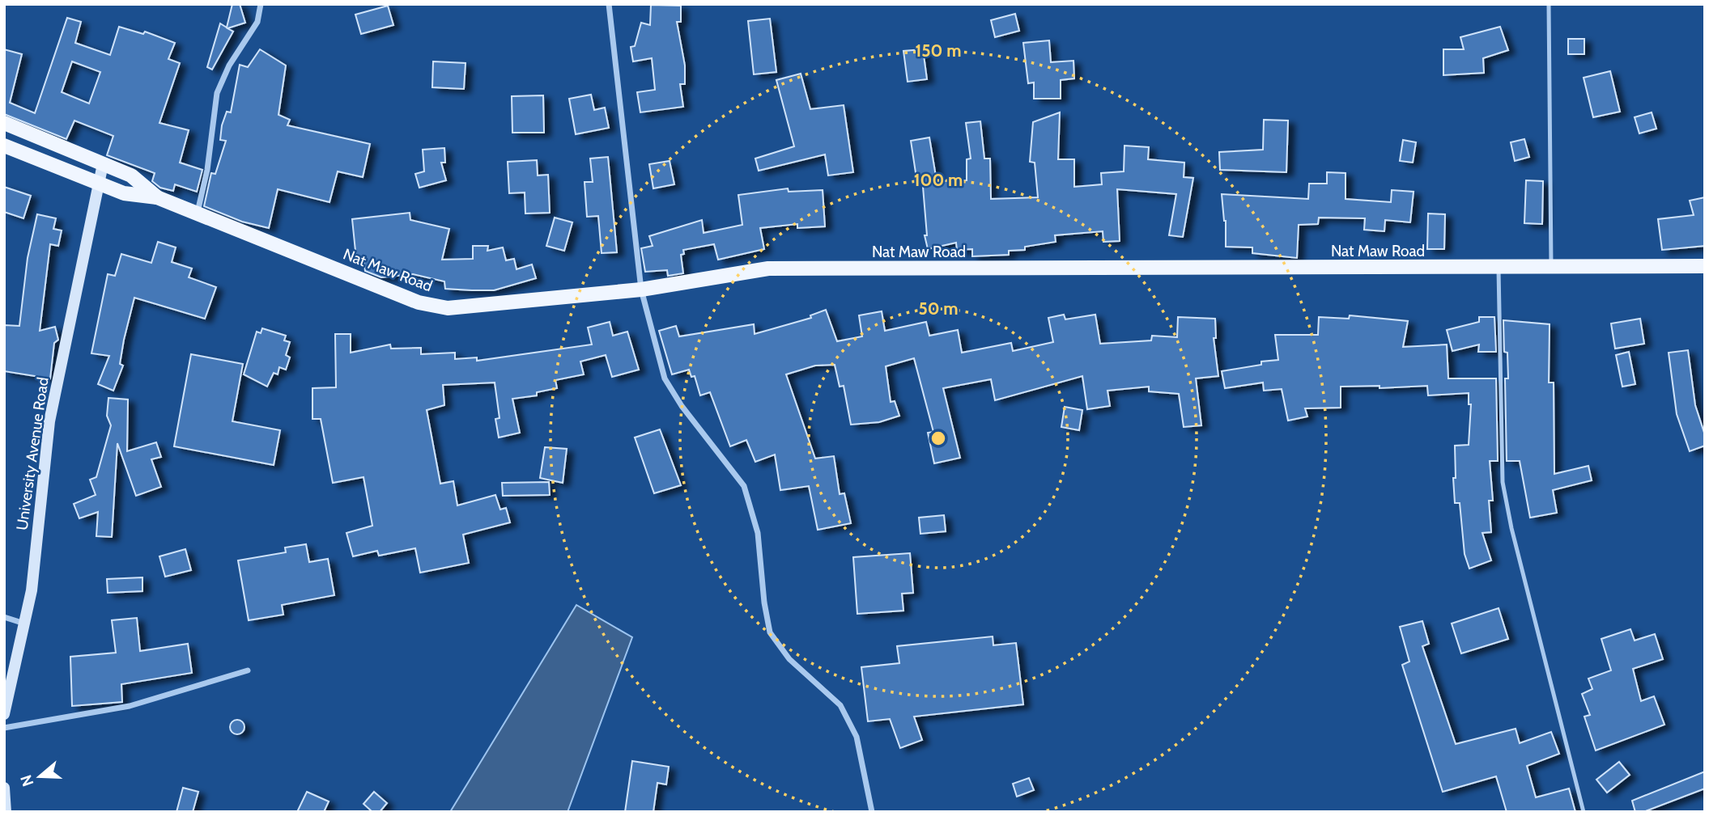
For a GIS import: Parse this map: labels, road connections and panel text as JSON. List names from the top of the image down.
{
  "streets": {
    "main road": ["Nat Maw Road", "University Avenue Road"]
  },
  "crossings": [
    ["Nat Maw Road", "University Avenue Road"]
  ],
  "north": "left",
  "rings": ["150 m", "100 m", "50 m"]
}
